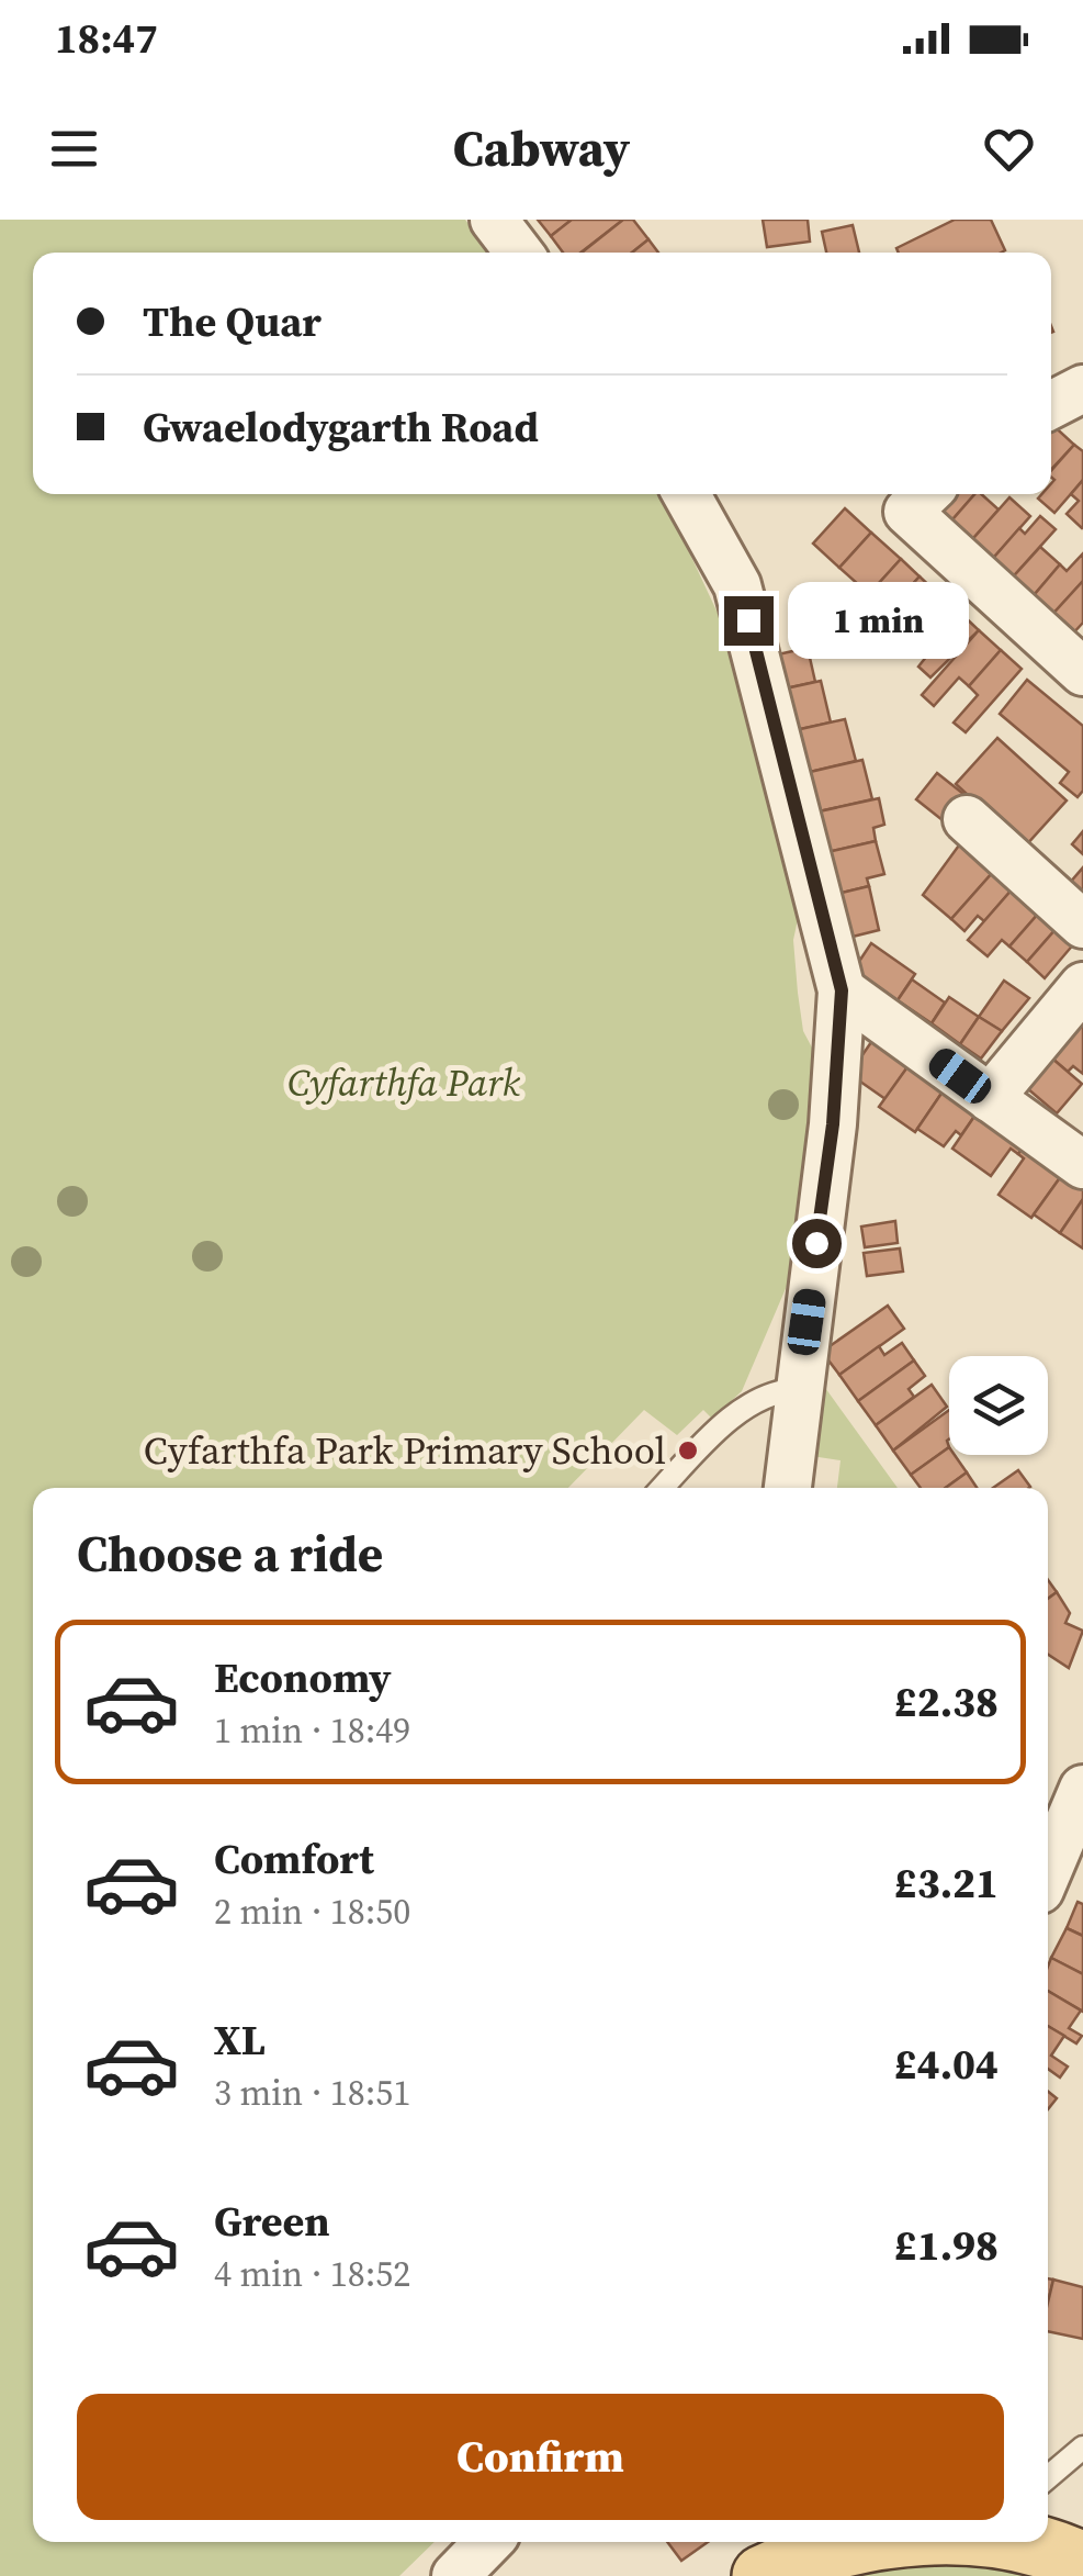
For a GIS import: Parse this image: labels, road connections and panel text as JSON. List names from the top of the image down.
{
  "parks": ["Cyfarthfa Park"],
  "places": ["Cyfarthfa Park Primary School"],
  "page": {
    "status": "18:47",
    "header": "Cabway",
    "banner": ["The Quar", "Gwaelodygarth Road"],
    "bubble": "1 min",
    "heading": "Choose a ride",
    "list": [
      {
        "name": "Economy",
        "note": "1 min · 18:49",
        "value": "£2.38"
      },
      {
        "name": "Comfort",
        "note": "2 min · 18:50",
        "value": "£3.21"
      },
      {
        "name": "XL",
        "note": "3 min · 18:51",
        "value": "£4.04"
      },
      {
        "name": "Green",
        "note": "4 min · 18:52",
        "value": "£1.98"
      }
    ],
    "buttons": "Confirm"
  }
}
